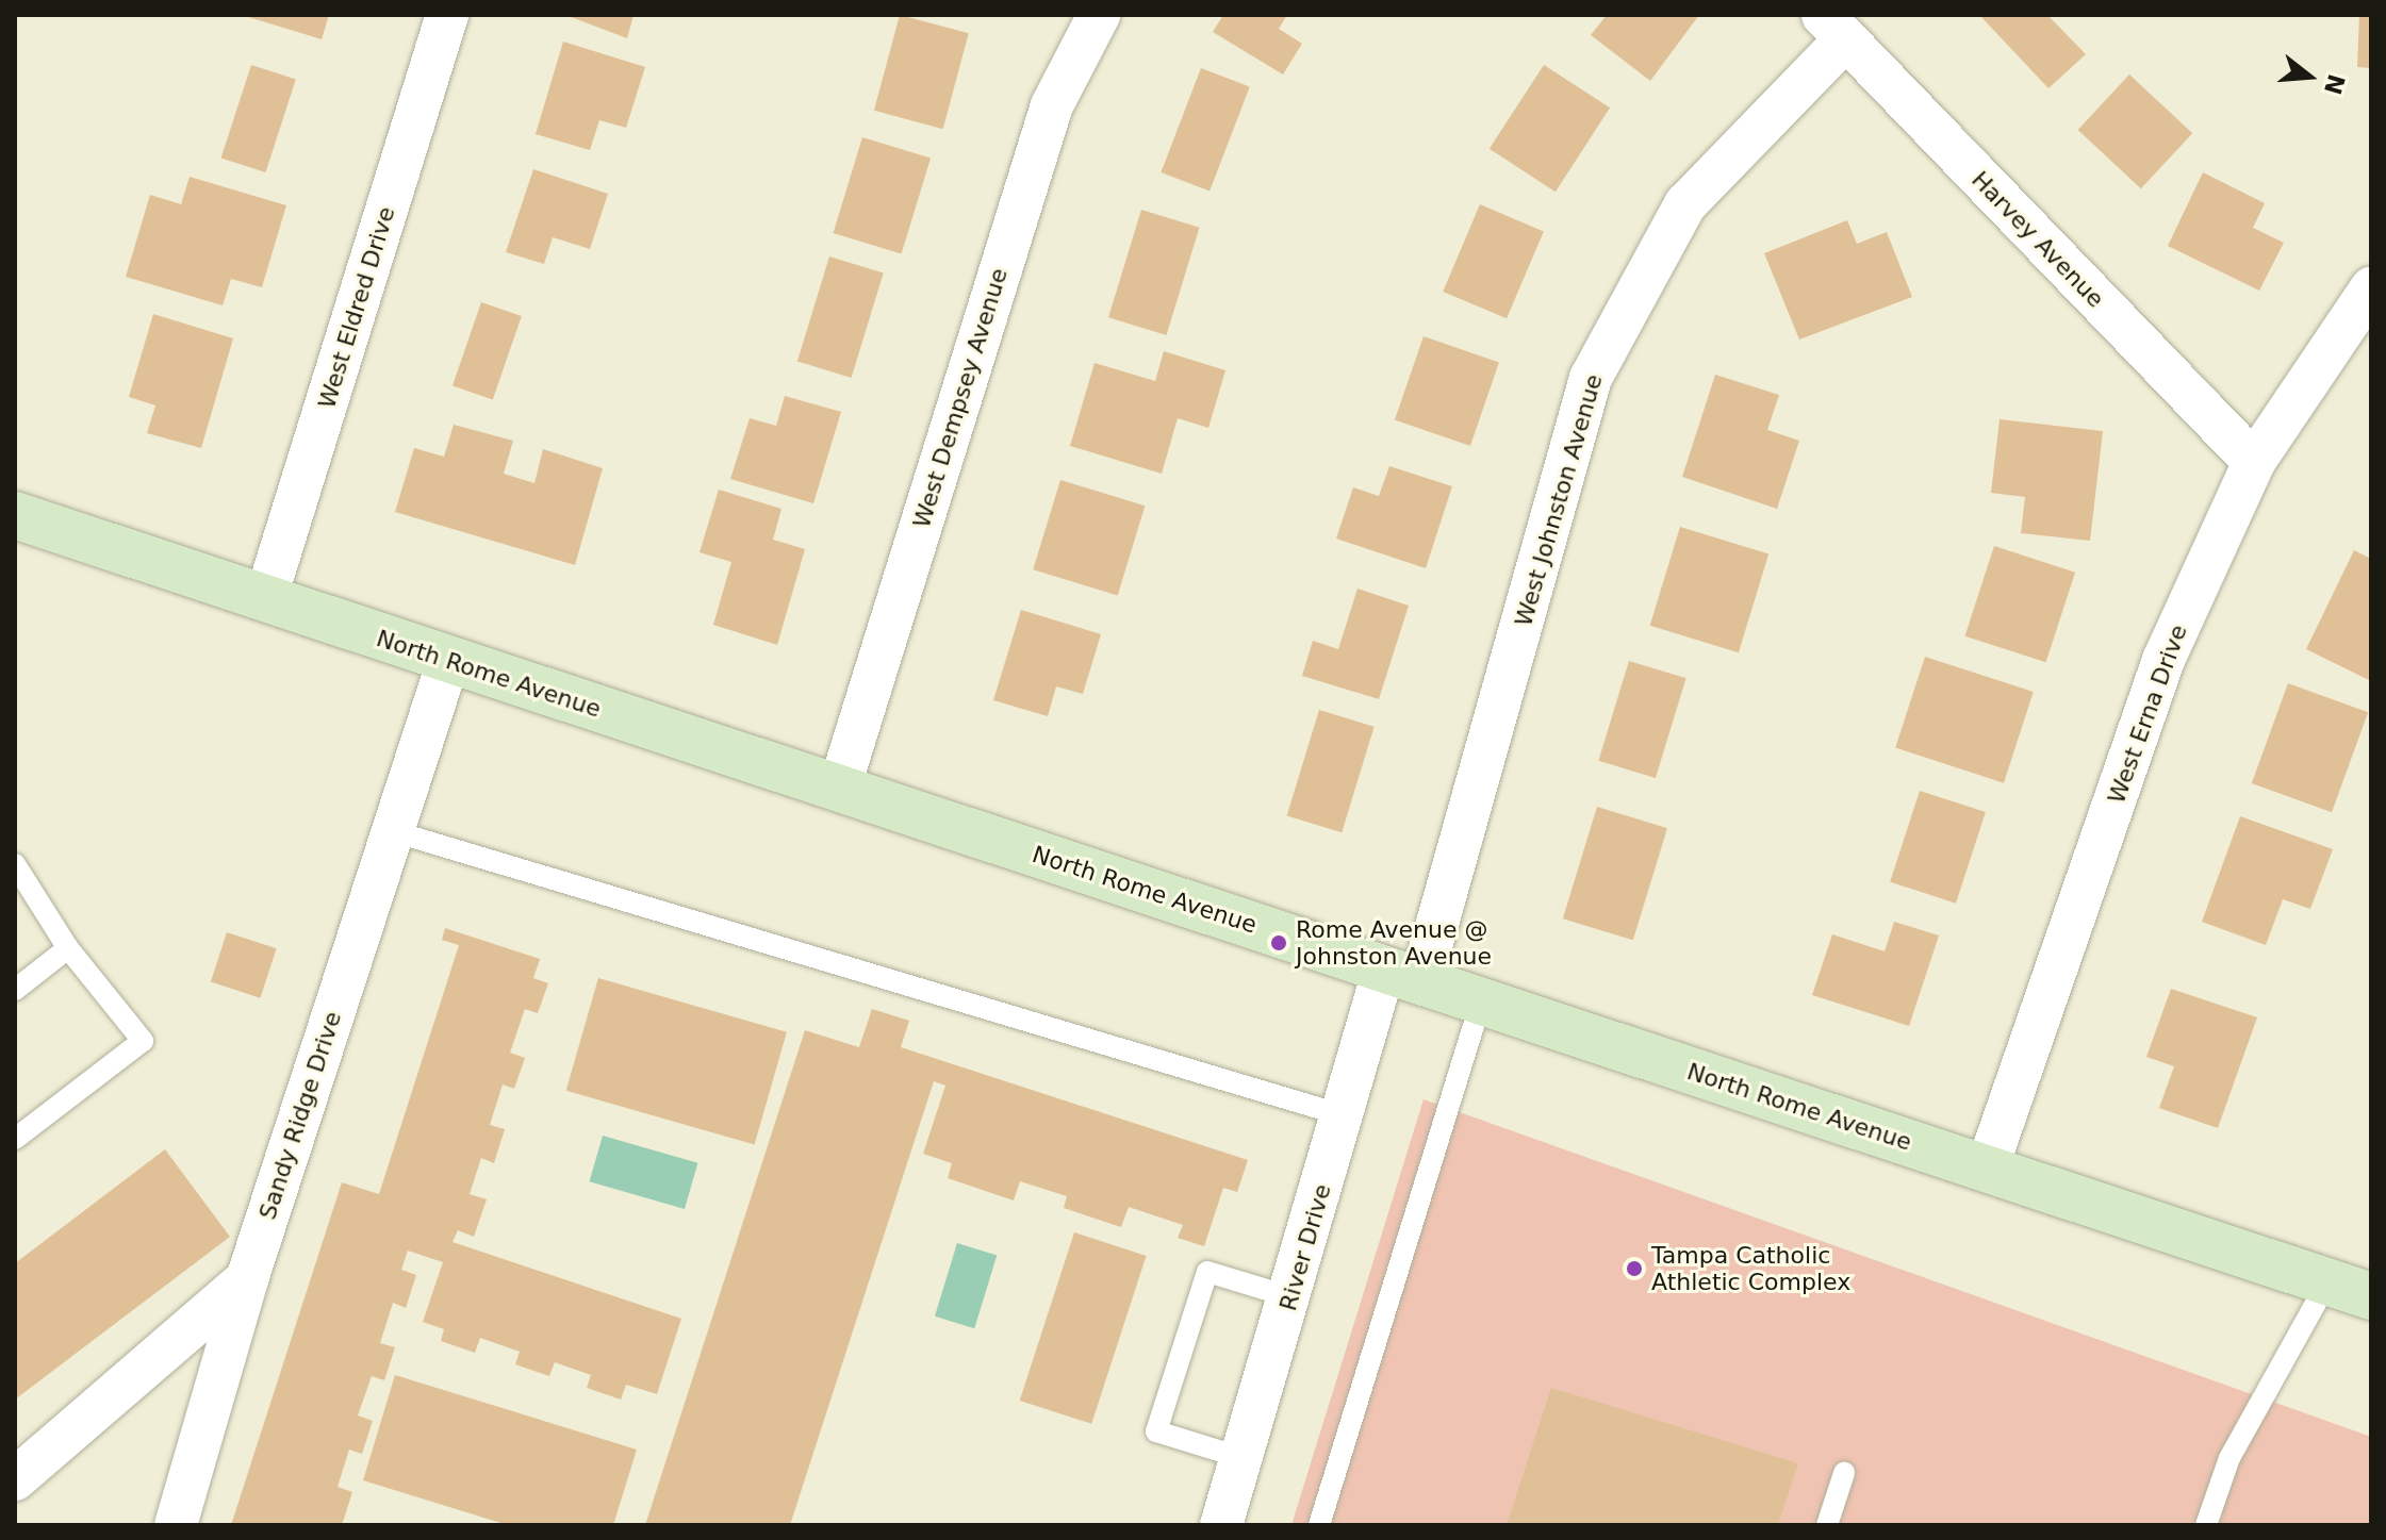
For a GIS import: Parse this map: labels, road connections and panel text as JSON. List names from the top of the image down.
{
  "streets": {
    "street": [
      "Harvey Avenue",
      "West Eldred Drive",
      "West Dempsey Avenue",
      "West Johnston Avenue",
      "North Rome Avenue",
      "West Erna Drive",
      "Sandy Ridge Drive",
      "River Drive"
    ]
  },
  "crossings": [
    ["Harvey Avenue", "West Johnston Avenue"],
    ["Harvey Avenue", "West Erna Drive"],
    ["West Eldred Drive", "North Rome Avenue"],
    ["West Dempsey Avenue", "North Rome Avenue"],
    ["West Johnston Avenue", "North Rome Avenue"],
    ["West Johnston Avenue", "River Drive"],
    ["North Rome Avenue", "West Erna Drive"],
    ["North Rome Avenue", "Sandy Ridge Drive"],
    ["North Rome Avenue", "River Drive"]
  ],
  "places": ["Rome Avenue @ Johnston Avenue", "Tampa Catholic Athletic Complex"],
  "north": "right"
}
